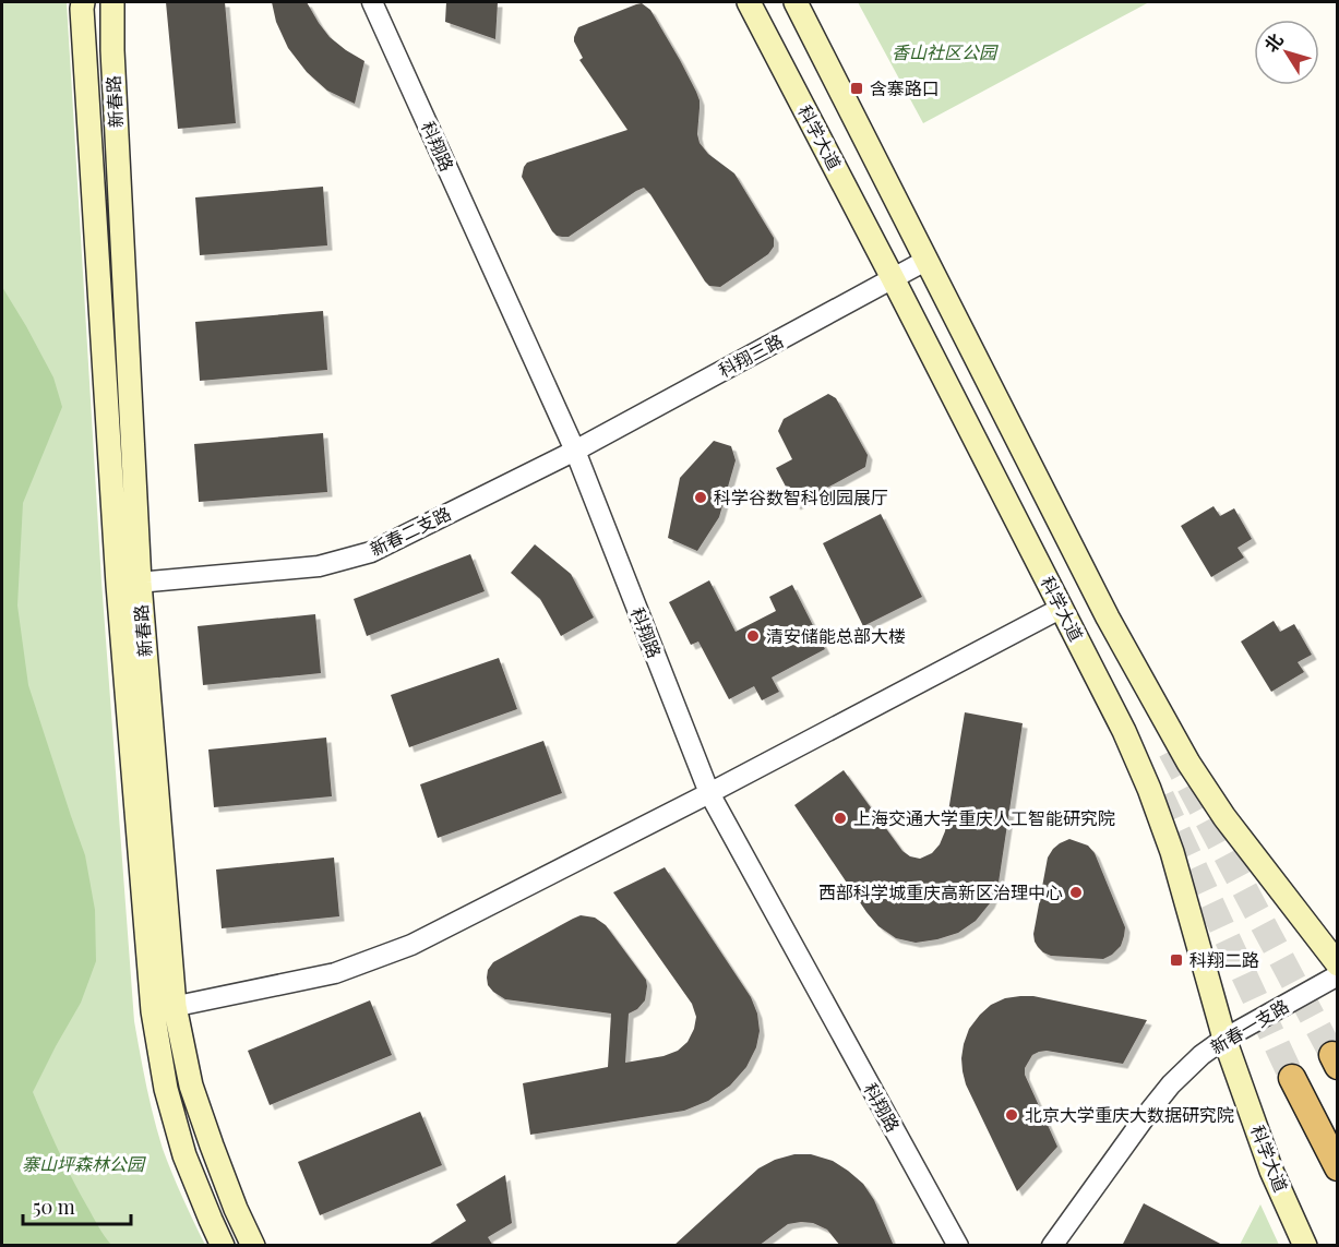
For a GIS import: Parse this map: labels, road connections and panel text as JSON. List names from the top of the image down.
{
  "streets": {
    "main road": ["新春路", "科学大道"],
    "street": [
      "科翔路",
      "科翔三路",
      "新春二支路",
      "新春一支路"
    ]
  },
  "crossings": [
    ["新春路", "新春二支路"],
    ["科学大道", "科翔三路"],
    ["科学大道", "新春一支路"],
    ["科翔路", "科翔三路"],
    ["科翔路", "新春二支路"],
    ["科翔三路", "新春二支路"]
  ],
  "parks": ["香山社区公园", "寨山坪森林公园"],
  "places": {
    "transit": ["含寨路口", "科翔二路"],
    "other": [
      "科学谷数智科创园展厅",
      "清安储能总部大楼",
      "上海交通大学重庆人工智能研究院",
      "西部科学城重庆高新区治理中心",
      "北京大学重庆大数据研究院"
    ]
  },
  "scale_bar": "50 m",
  "north": "top left"
}
